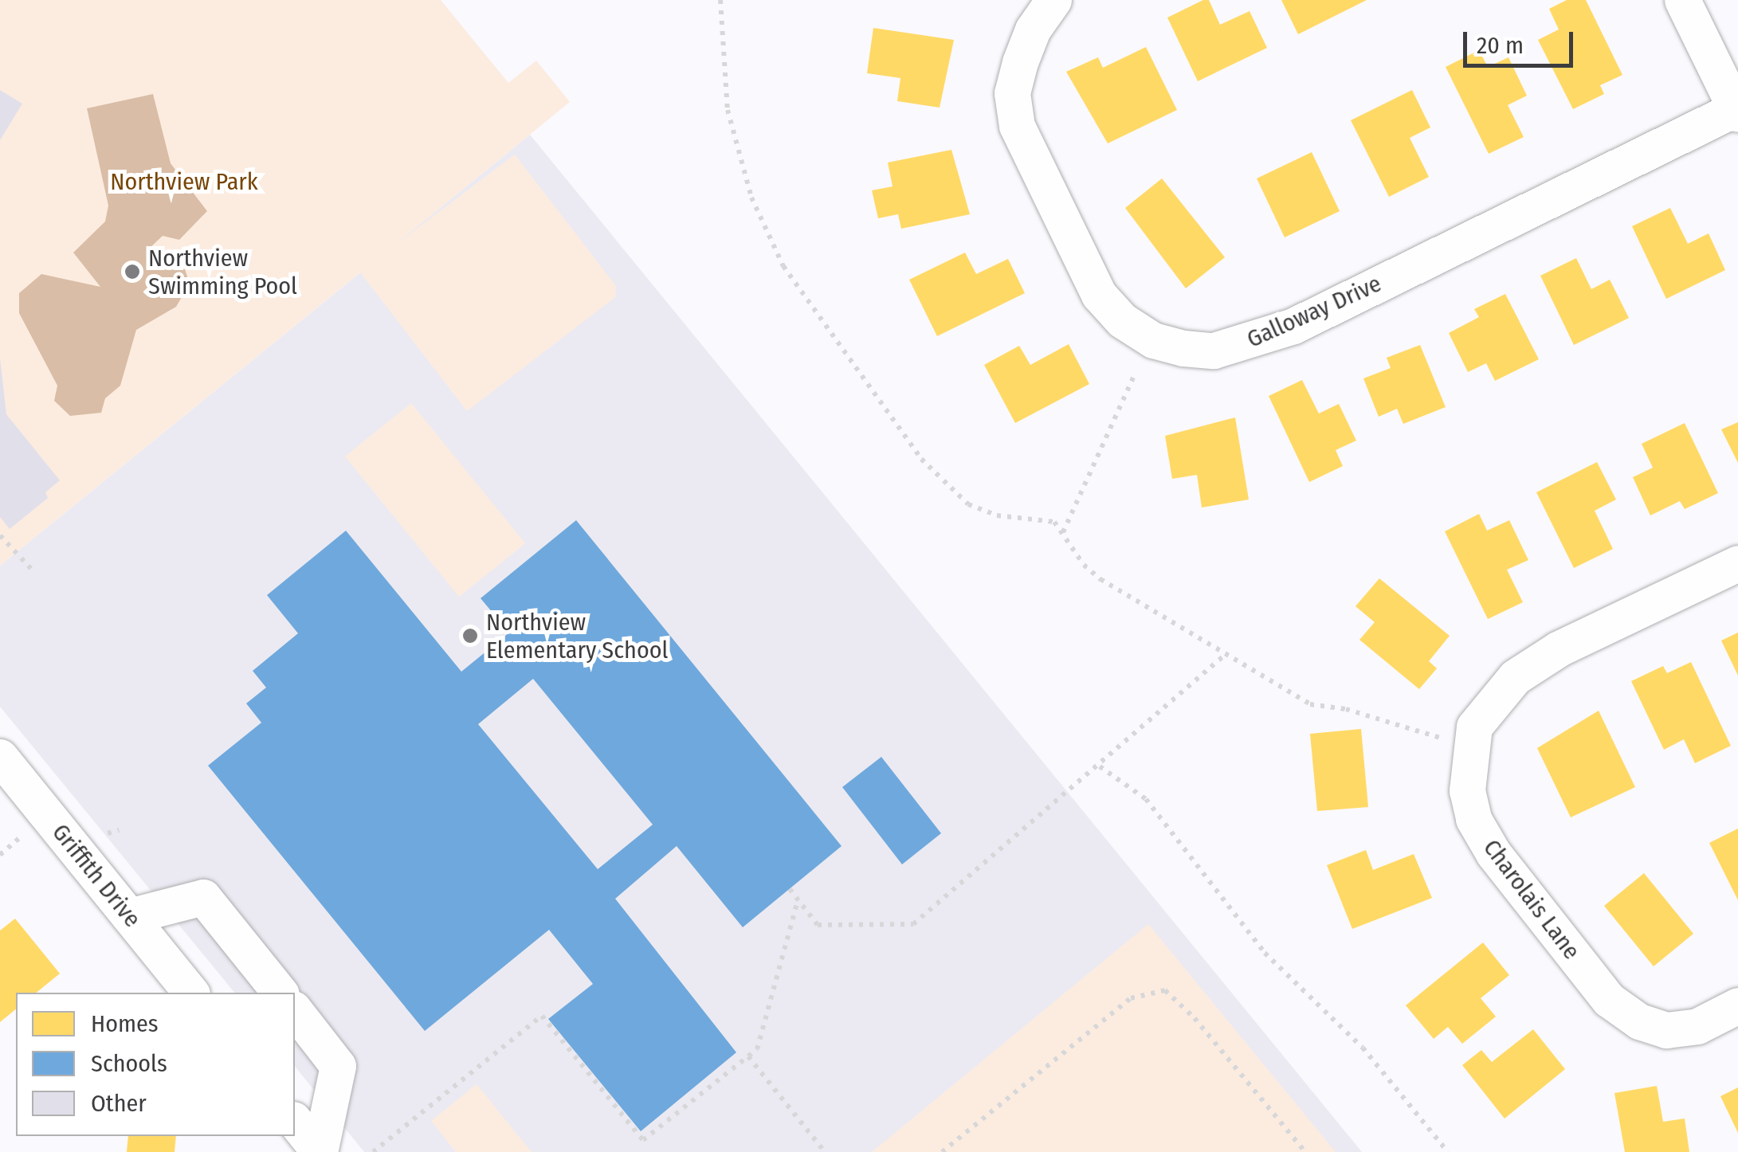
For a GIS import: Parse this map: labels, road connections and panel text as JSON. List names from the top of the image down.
{
  "streets": {
    "street": ["Galloway Drive", "Griffith Drive", "Charolais Lane"]
  },
  "parks": ["Northview Park"],
  "places": ["Northview Swimming Pool", "Northview Elementary School"],
  "legend": ["Homes", "Schools", "Other"],
  "scale_bar": "20 m"
}
